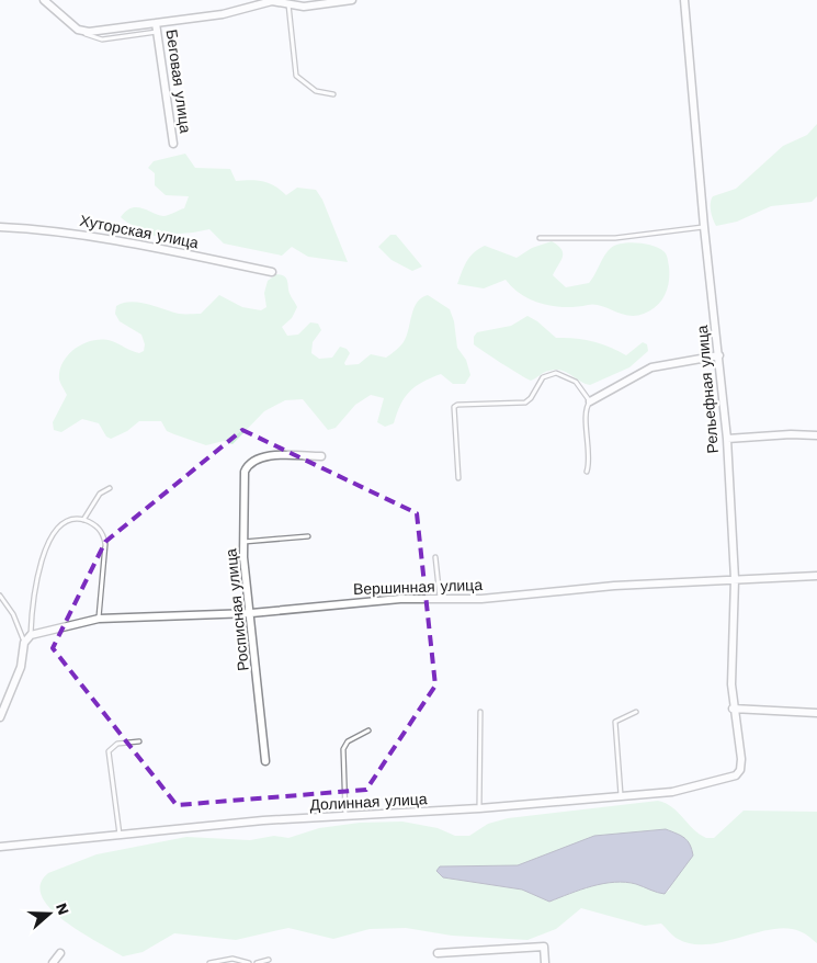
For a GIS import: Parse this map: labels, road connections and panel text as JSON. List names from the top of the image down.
{
  "streets": {
    "street": [
      "Беговая улица",
      "Хуторская улица",
      "Рельефная улица",
      "Вершинная улица",
      "Росписная улица",
      "Долинная улица"
    ]
  },
  "crossings": [
    ["Рельефная улица", "Вершинная улица"],
    ["Рельефная улица", "Долинная улица"],
    ["Вершинная улица", "Росписная улица"]
  ],
  "north": "right"
}
